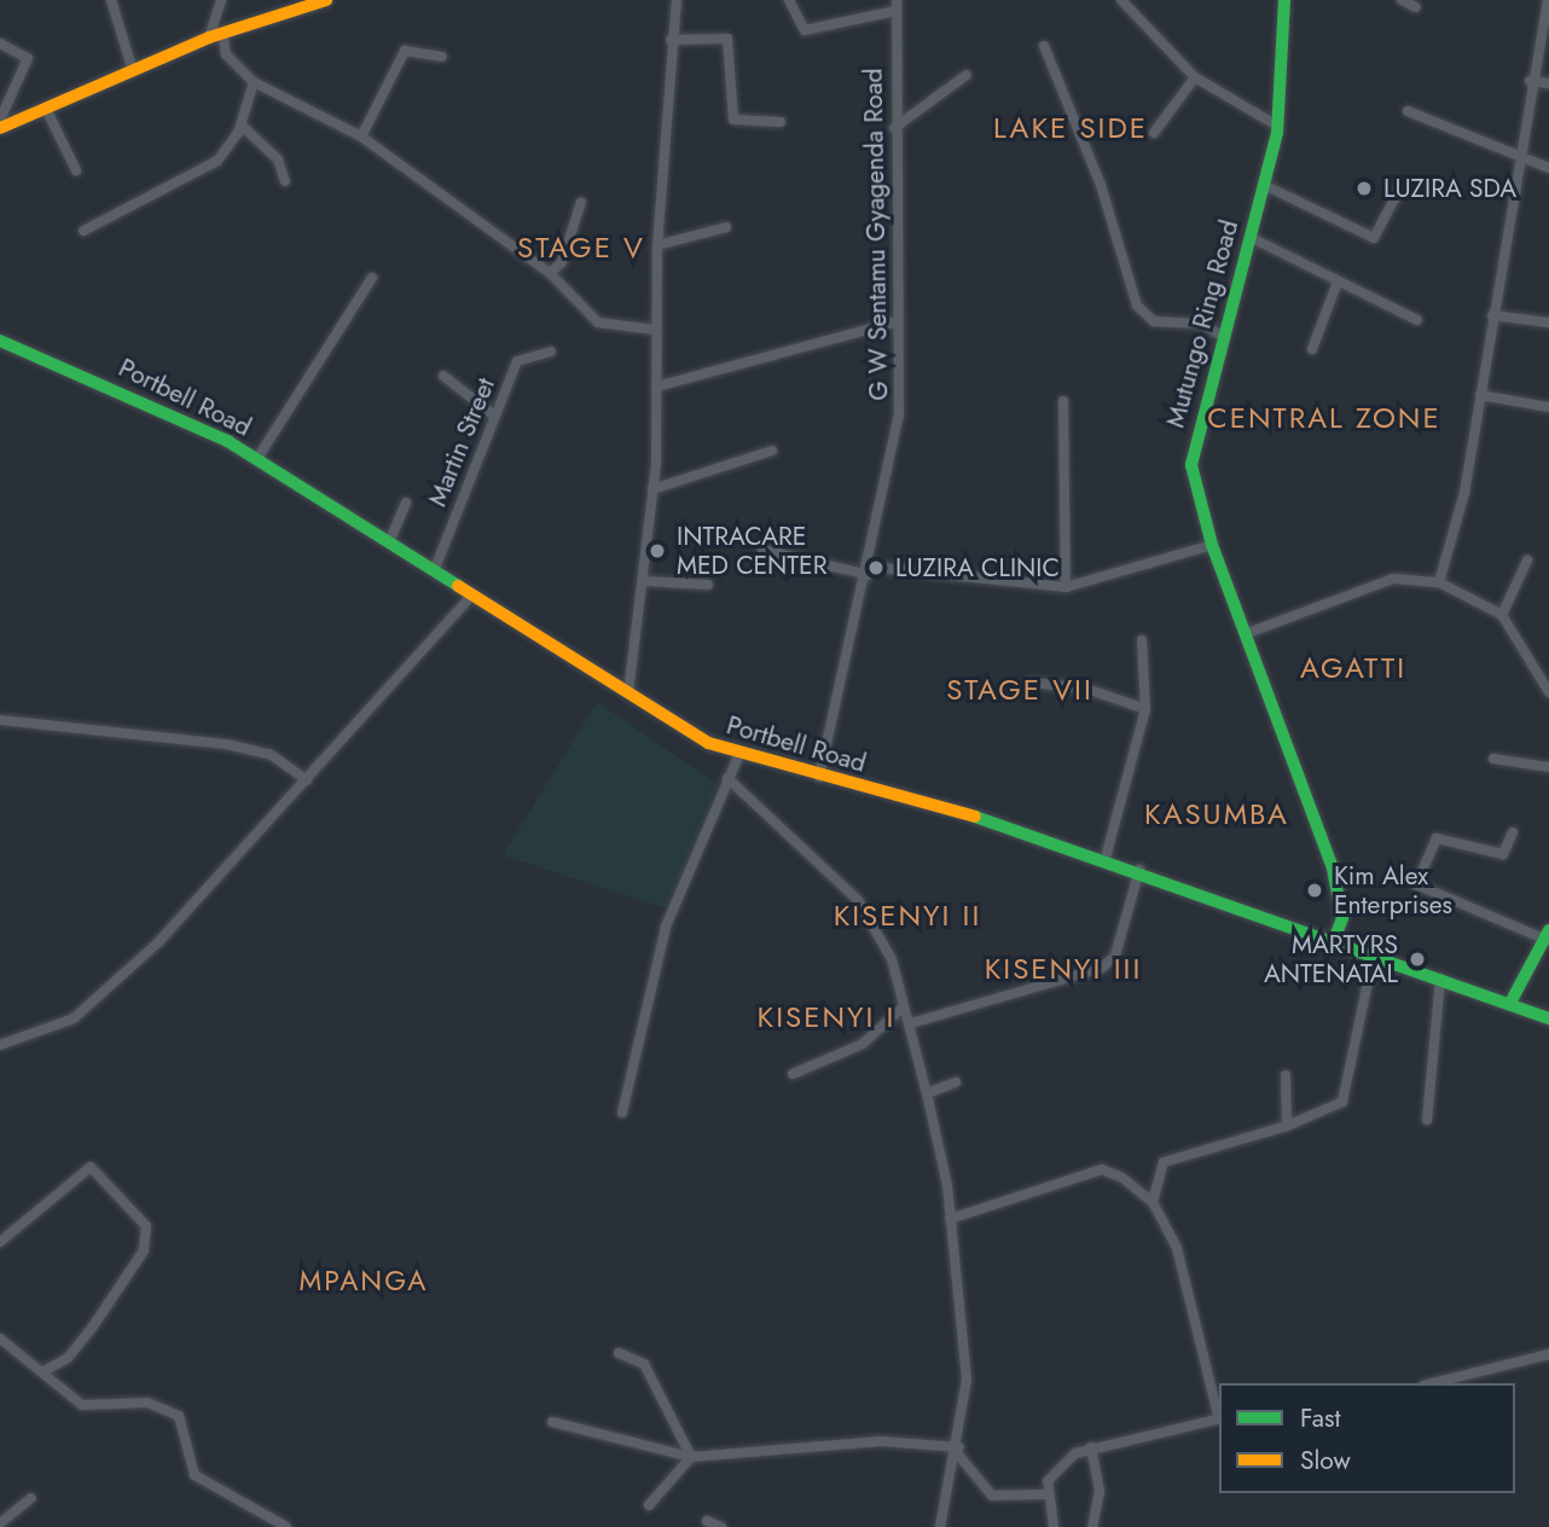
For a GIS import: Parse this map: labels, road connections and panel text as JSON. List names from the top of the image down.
{
  "streets": {
    "main road": ["Mutungo Ring Road", "Portbell Road"],
    "street": ["G W Sentamu Gyagenda Road", "Martin Street"]
  },
  "crossings": [
    ["G W Sentamu Gyagenda Road", "Portbell Road"],
    ["Mutungo Ring Road", "Portbell Road"],
    ["Portbell Road", "Martin Street"]
  ],
  "districts": [
    "LAKE SIDE",
    "STAGE V",
    "CENTRAL ZONE",
    "AGATTI",
    "STAGE VII",
    "KASUMBA",
    "KISENYI II",
    "KISENYI III",
    "KISENYI I",
    "MPANGA"
  ],
  "places": [
    "LUZIRA SDA",
    "INTRACARE MED CENTER",
    "LUZIRA CLINIC",
    "Kim Alex Enterprises",
    "MARTYRS ANTENATAL"
  ],
  "legend": ["Fast", "Slow"]
}
